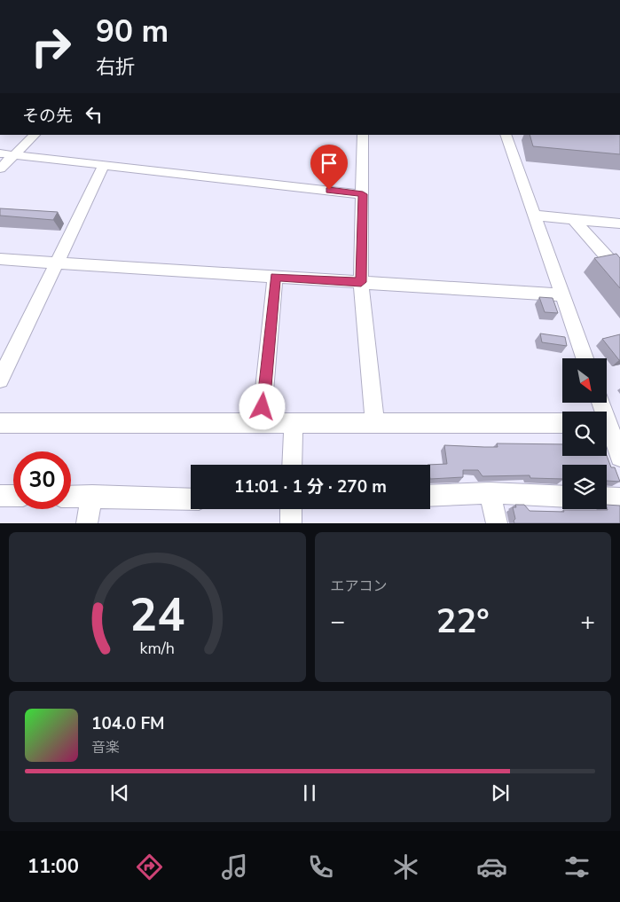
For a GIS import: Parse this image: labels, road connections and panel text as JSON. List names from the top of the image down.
{
  "north": "bottom right",
  "page": {
    "turn": ["90 m", "右折"],
    "then": "その先",
    "limit": "30",
    "trip": "11:01 · 1 分 · 270 m",
    "tile": "エアコン",
    "heat": ["−", "22°", "+"],
    "song": ["104.0 FM", "音楽"],
    "tabs": "11:00",
    "gauge": ["24", "km/h"]
  }
}
